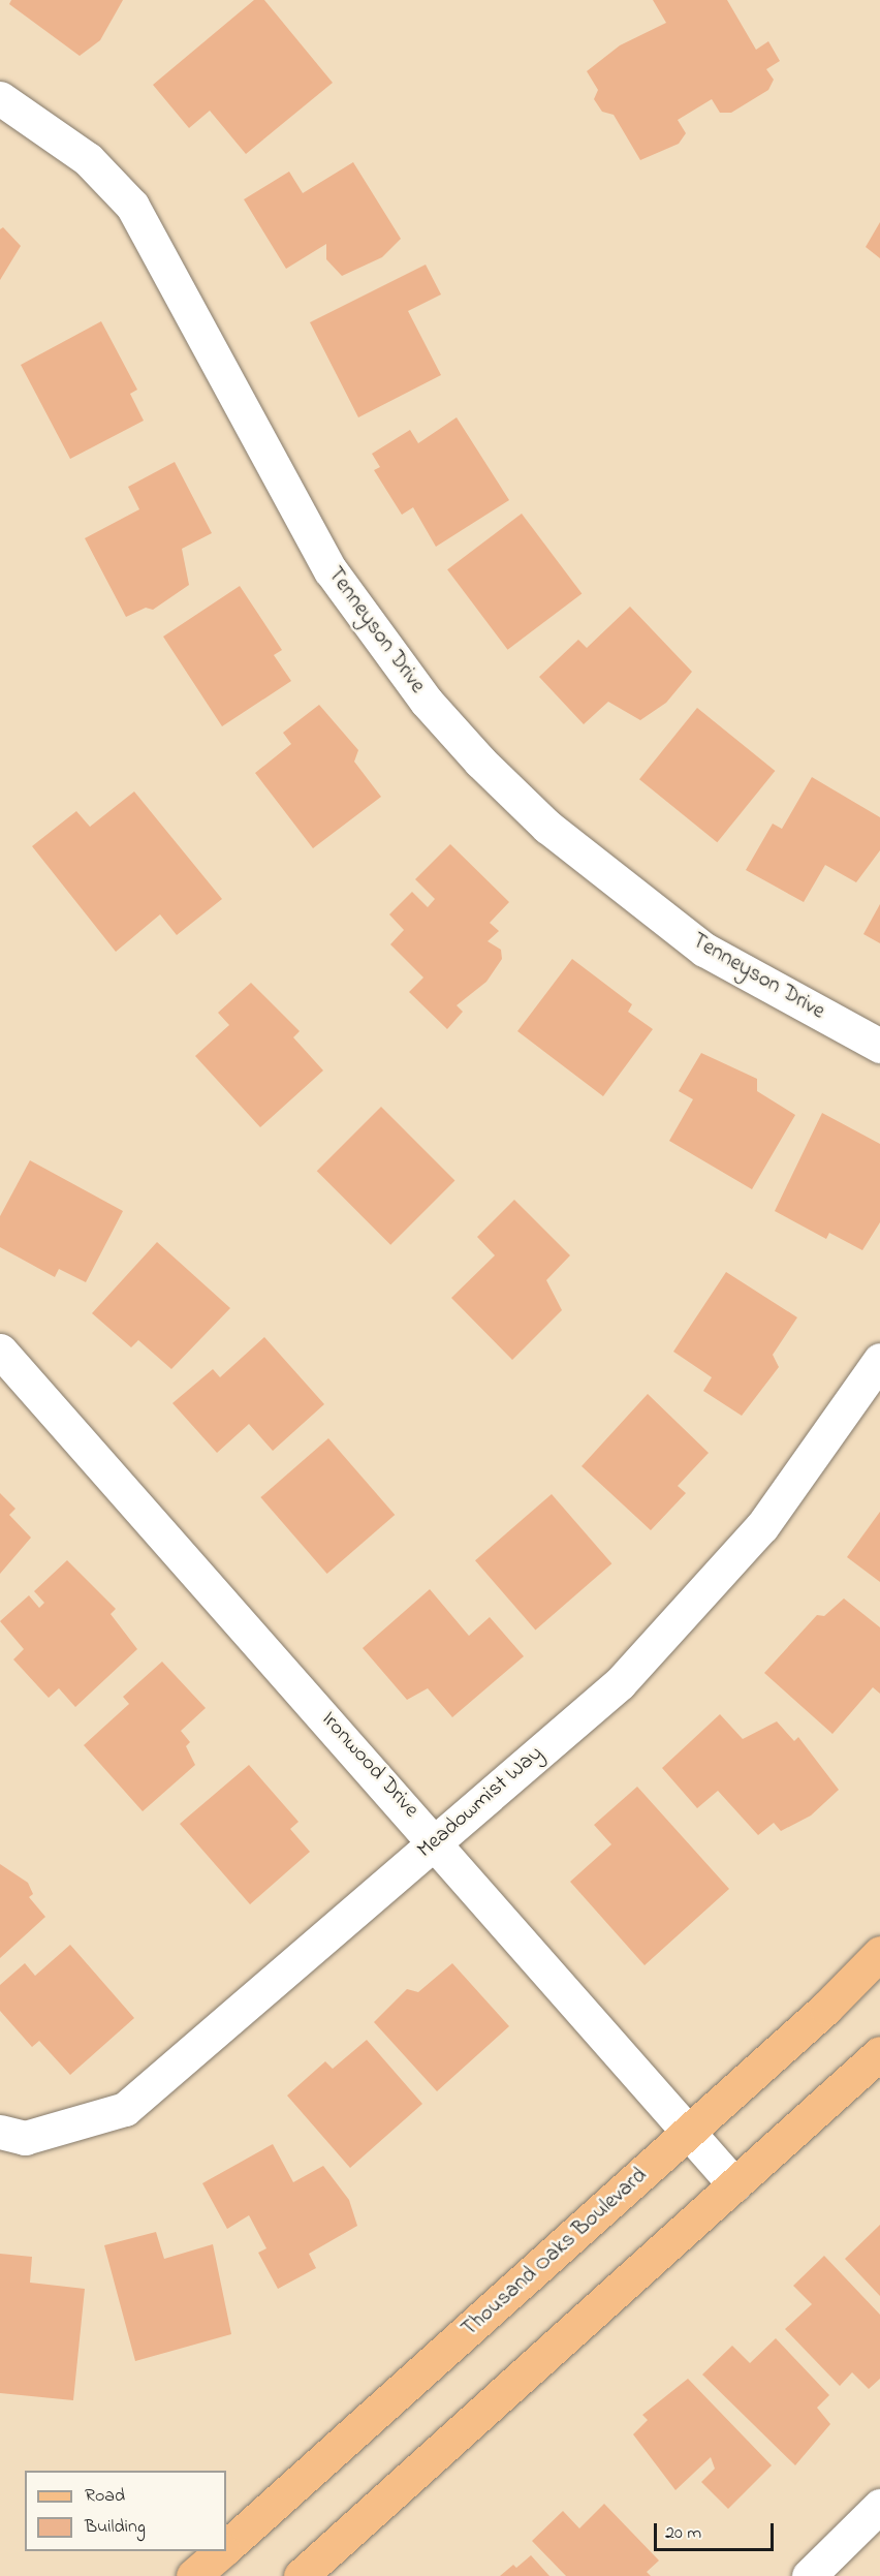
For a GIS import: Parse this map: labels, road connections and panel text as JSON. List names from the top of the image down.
{
  "streets": {
    "main road": ["Thousand Oaks Boulevard"],
    "street": ["Tenneyson Drive", "Ironwood Drive", "Meadowmist Way"]
  },
  "crossings": [
    ["Ironwood Drive", "Meadowmist Way"],
    ["Ironwood Drive", "Thousand Oaks Boulevard"]
  ],
  "legend": ["Road", "Building"],
  "scale_bar": "20 m"
}
